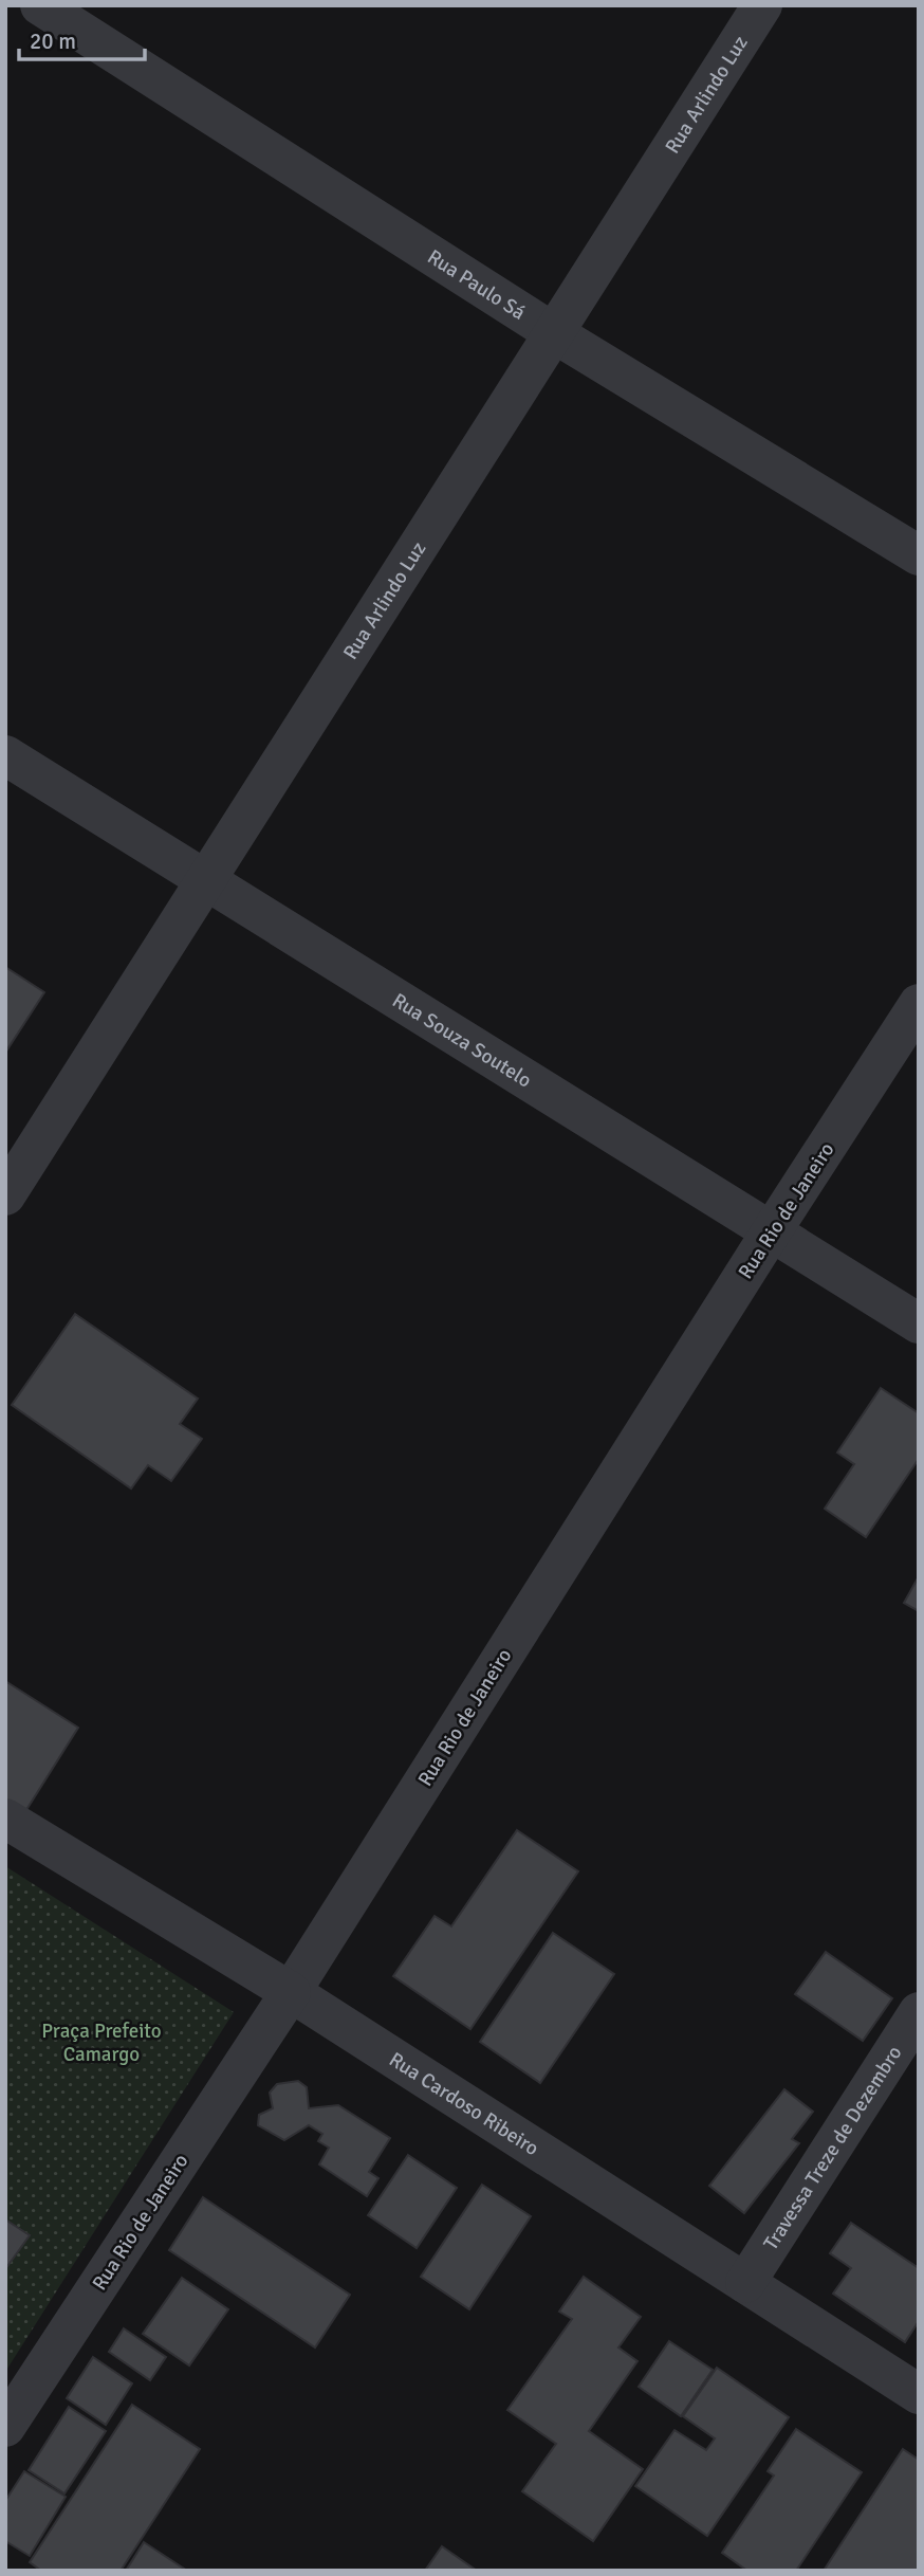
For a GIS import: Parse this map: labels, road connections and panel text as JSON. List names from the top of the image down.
{
  "streets": {
    "street": [
      "Rua Arlindo Luz",
      "Rua Paulo Sá",
      "Rua Souza Soutelo",
      "Rua Rio de Janeiro",
      "Rua Cardoso Ribeiro",
      "Travessa Treze de Dezembro"
    ]
  },
  "crossings": [
    ["Rua Arlindo Luz", "Rua Paulo Sá"],
    ["Rua Arlindo Luz", "Rua Souza Soutelo"],
    ["Rua Souza Soutelo", "Rua Rio de Janeiro"],
    ["Rua Rio de Janeiro", "Rua Cardoso Ribeiro"],
    ["Rua Cardoso Ribeiro", "Travessa Treze de Dezembro"]
  ],
  "parks": ["Praça Prefeito Camargo"],
  "scale_bar": "20 m"
}
